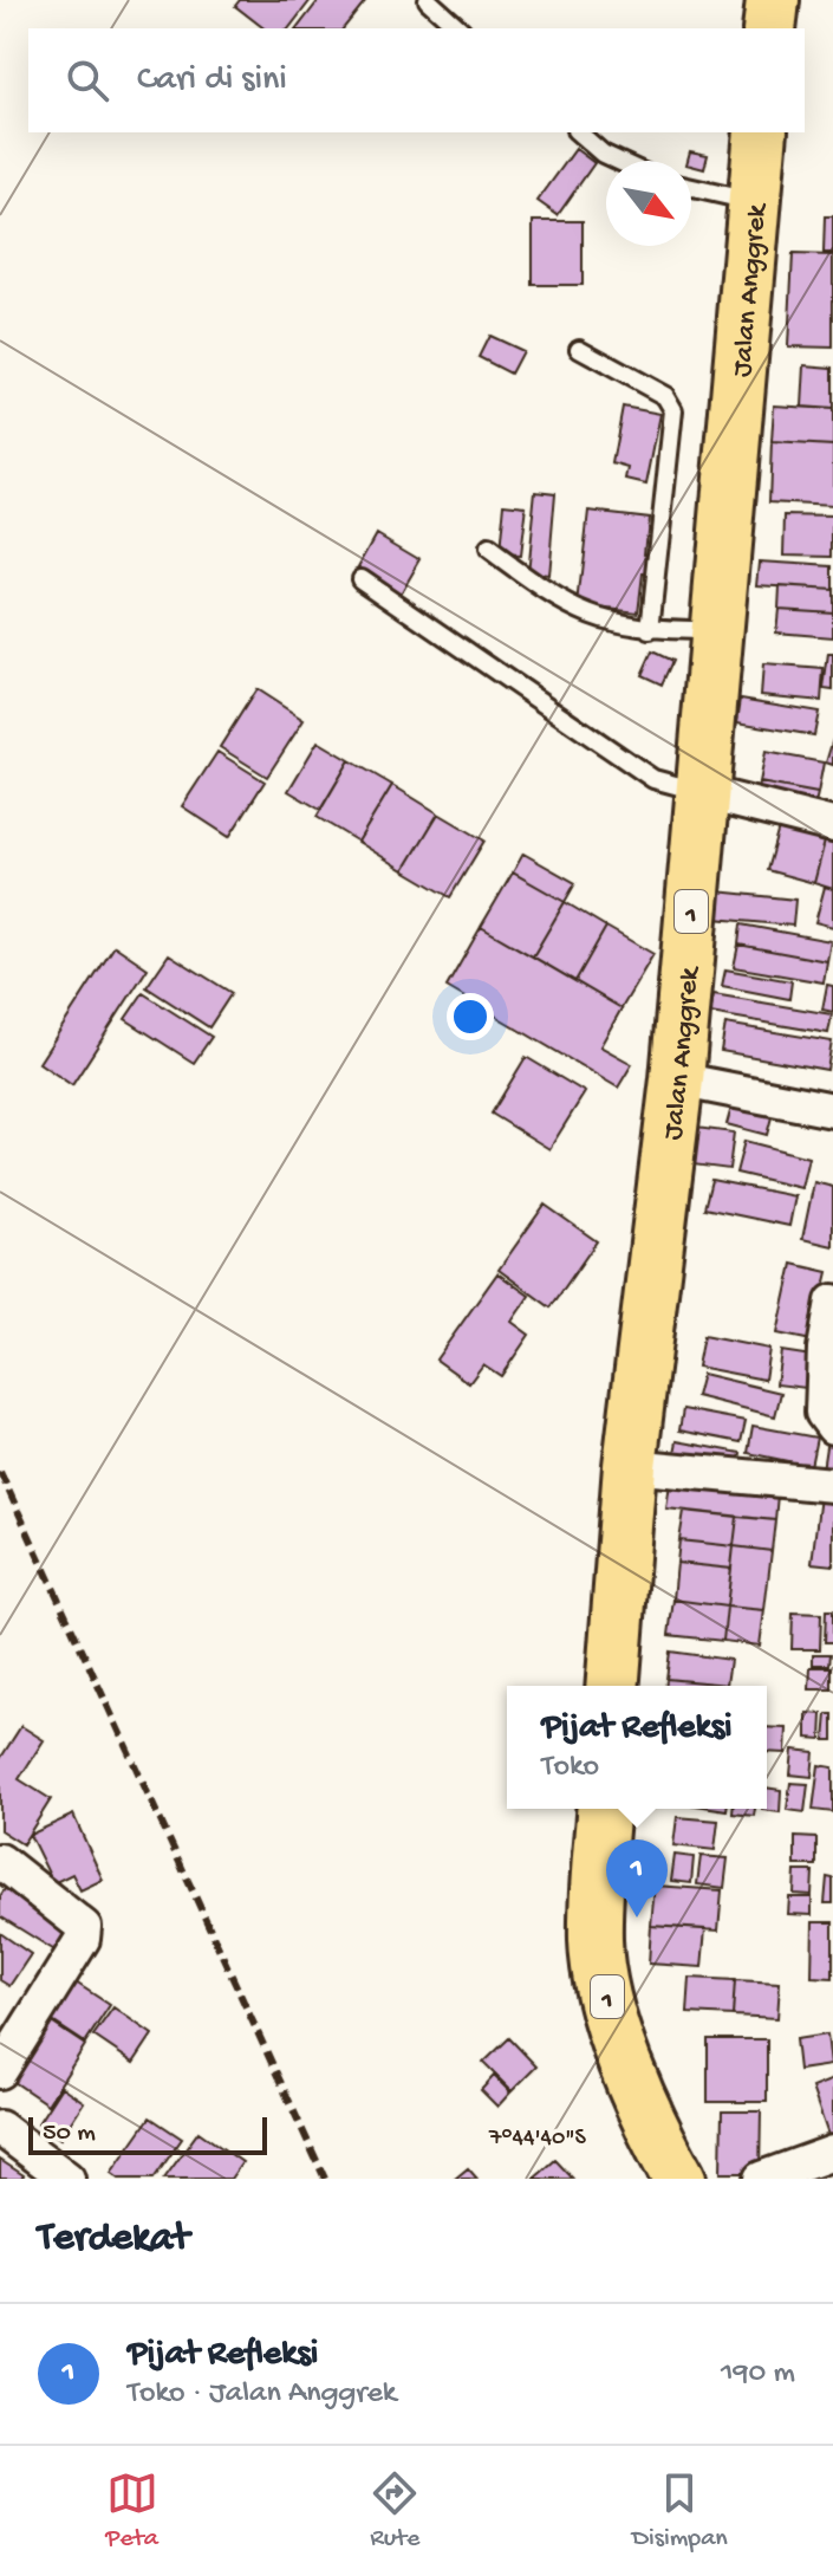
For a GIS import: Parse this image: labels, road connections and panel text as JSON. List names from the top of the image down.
{
  "streets": {
    "highway": ["Jalan Anggrek", "1"]
  },
  "scale_bar": "50 m",
  "north": "bottom right",
  "page": {
    "search": "Cari di sini",
    "popup": ["Pijat Refleksi", "Toko"],
    "pins": "1",
    "scale": "50 m",
    "heading": "Terdekat",
    "list": [
      {
        "mark": "1",
        "name": "Pijat Refleksi",
        "note": "Toko · Jalan Anggrek",
        "value": "190 m"
      }
    ],
    "nav": ["Peta", "Rute", "Disimpan"]
  },
  "coordinates": ["7°44'40\"S"]
}
